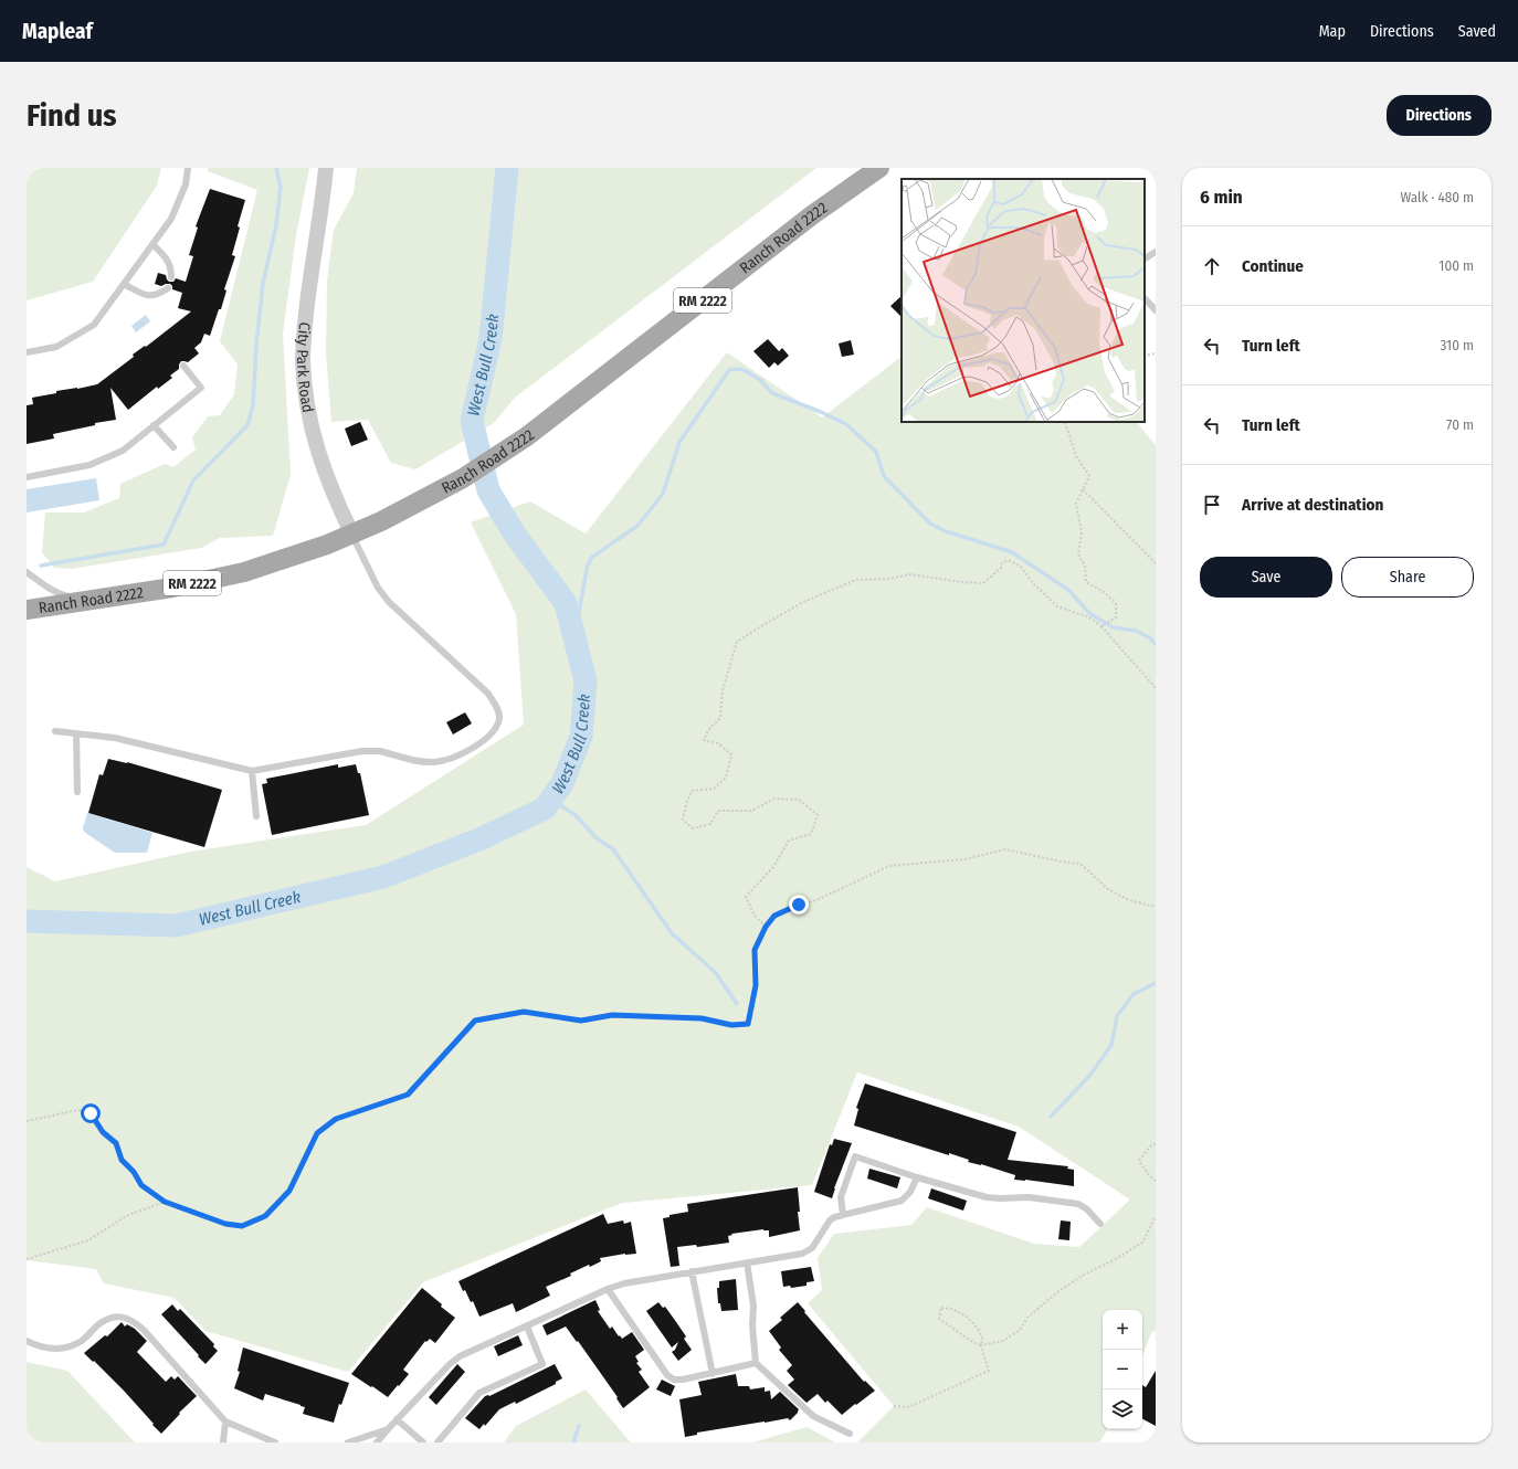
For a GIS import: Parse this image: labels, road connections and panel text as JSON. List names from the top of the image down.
{
  "streets": {
    "main road": ["Ranch Road 2222", "RM 2222"],
    "street": ["City Park Road"]
  },
  "crossings": [
    ["Ranch Road 2222", "City Park Road"]
  ],
  "water": ["West Bull Creek"],
  "page": {
    "header": "Mapleaf",
    "nav": ["Map", "Directions", "Saved"],
    "buttons": [
      "Directions",
      ["Save", "Share"]
    ],
    "title": "Find us",
    "heading": ["6 min", "Walk · 480 m"],
    "list": [
      ["Continue", "100 m"],
      ["Turn left", "310 m"],
      ["Turn left", "70 m"],
      "Arrive at destination"
    ],
    "map_buttons": ["+", "−"]
  }
}
